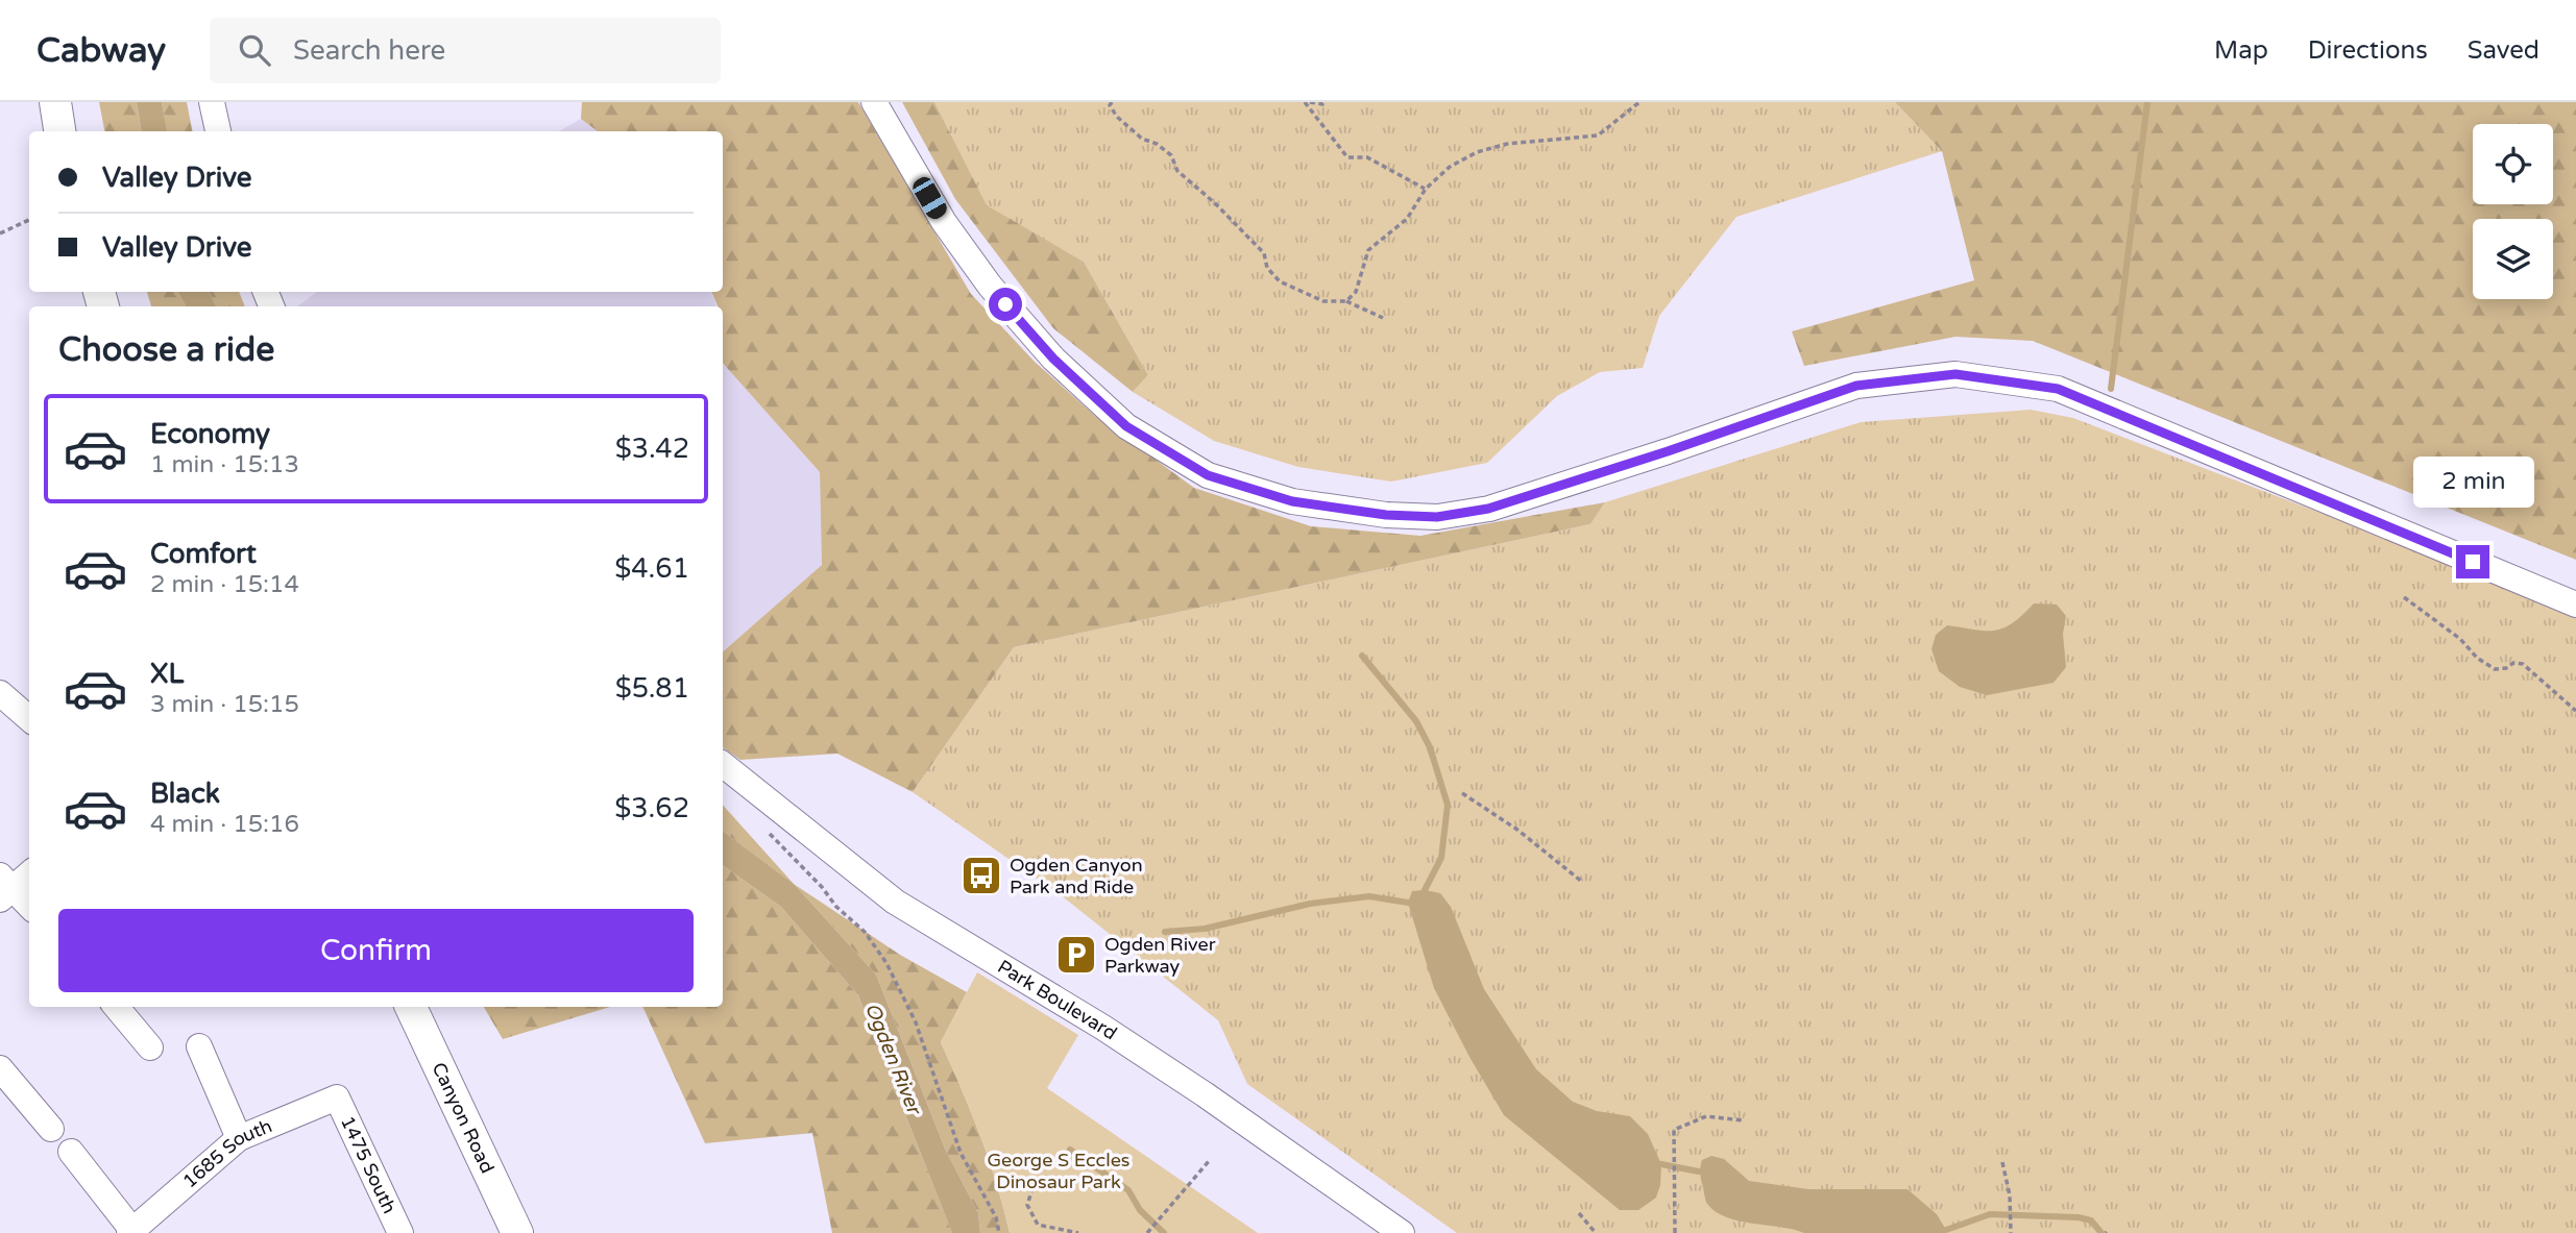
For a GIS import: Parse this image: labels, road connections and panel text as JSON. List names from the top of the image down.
{
  "streets": {
    "main road": ["Canyon Road"],
    "street": ["Park Boulevard", "1685 South", "1475 South"]
  },
  "crossings": [
    ["1685 South", "1475 South"]
  ],
  "water": ["Ogden River"],
  "parks": ["George S Eccles Dinosaur Park"],
  "places": {
    "bus stop": ["Ogden Canyon Park and Ride"],
    "parking": ["Ogden River Parkway"]
  },
  "page": {
    "header": "Cabway",
    "search": "Search here",
    "nav": ["Map", "Directions", "Saved"],
    "banner": ["Valley Drive", "Valley Drive"],
    "heading": "Choose a ride",
    "list": [
      {
        "name": "Economy",
        "note": "1 min · 15:13",
        "value": "$3.42"
      },
      {
        "name": "Comfort",
        "note": "2 min · 15:14",
        "value": "$4.61"
      },
      {
        "name": "XL",
        "note": "3 min · 15:15",
        "value": "$5.81"
      },
      {
        "name": "Black",
        "note": "4 min · 15:16",
        "value": "$3.62"
      }
    ],
    "bubble": "2 min",
    "buttons": "Confirm"
  }
}
